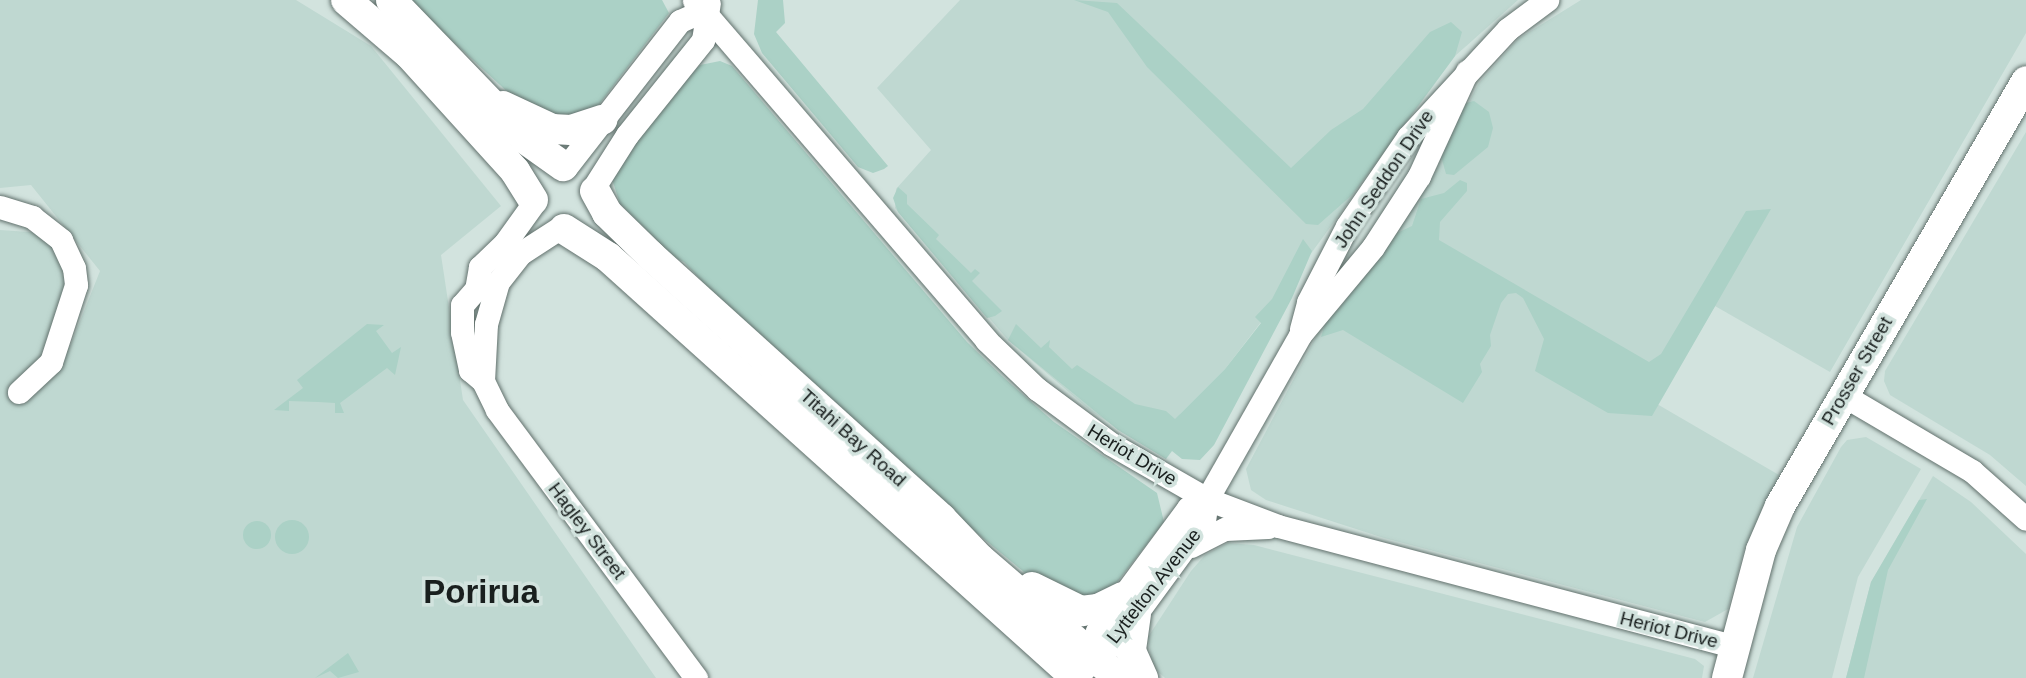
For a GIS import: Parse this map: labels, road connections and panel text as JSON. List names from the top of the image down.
{
  "streets": {
    "main road": ["Prosser Street", "Titahi Bay Road"],
    "street": [
      "John Seddon Drive",
      "Heriot Drive",
      "Hagley Street",
      "Lyttelton Avenue"
    ]
  },
  "crossings": [
    ["John Seddon Drive", "Heriot Drive"],
    ["John Seddon Drive", "Lyttelton Avenue"],
    ["Prosser Street", "Heriot Drive"],
    ["Titahi Bay Road", "Lyttelton Avenue"],
    ["Heriot Drive", "Lyttelton Avenue"]
  ],
  "districts": ["Porirua"]
}
